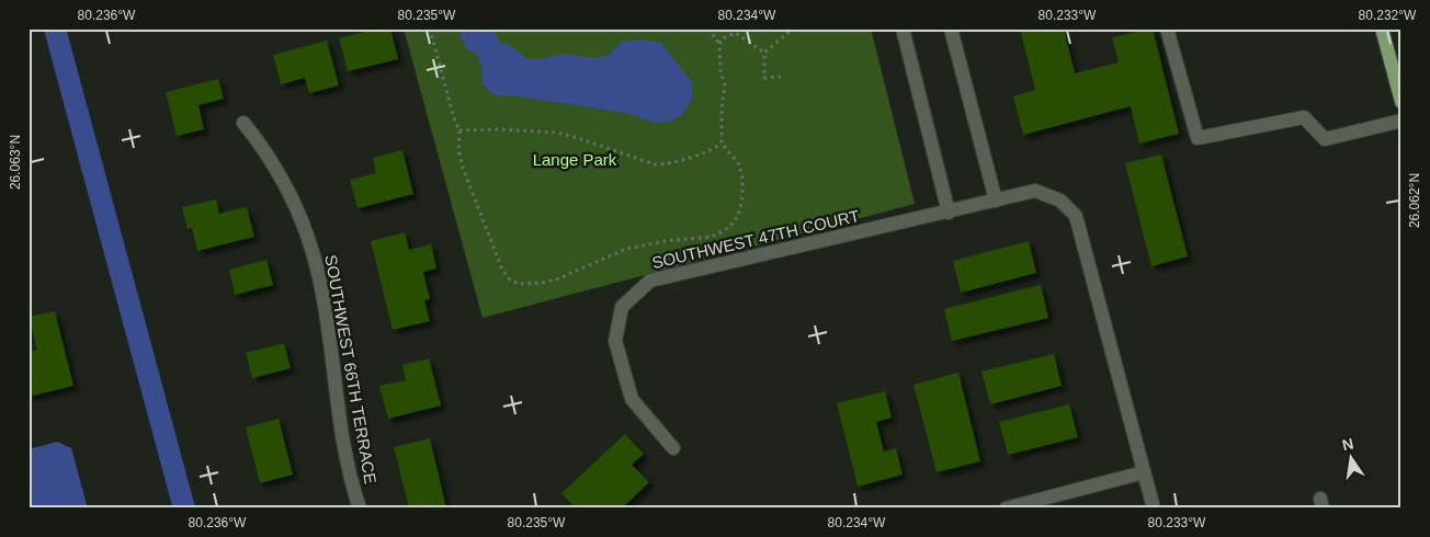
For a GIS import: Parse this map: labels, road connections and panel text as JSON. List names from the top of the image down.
{
  "streets": {
    "street": ["SOUTHWEST 47TH COURT", "SOUTHWEST 66TH TERRACE"]
  },
  "parks": ["Lange Park"],
  "north": "top",
  "coordinates": [
    "80.236°W",
    "80.235°W",
    "80.234°W",
    "80.233°W",
    "80.232°W",
    "26.063°N",
    "26.062°N"
  ]
}
